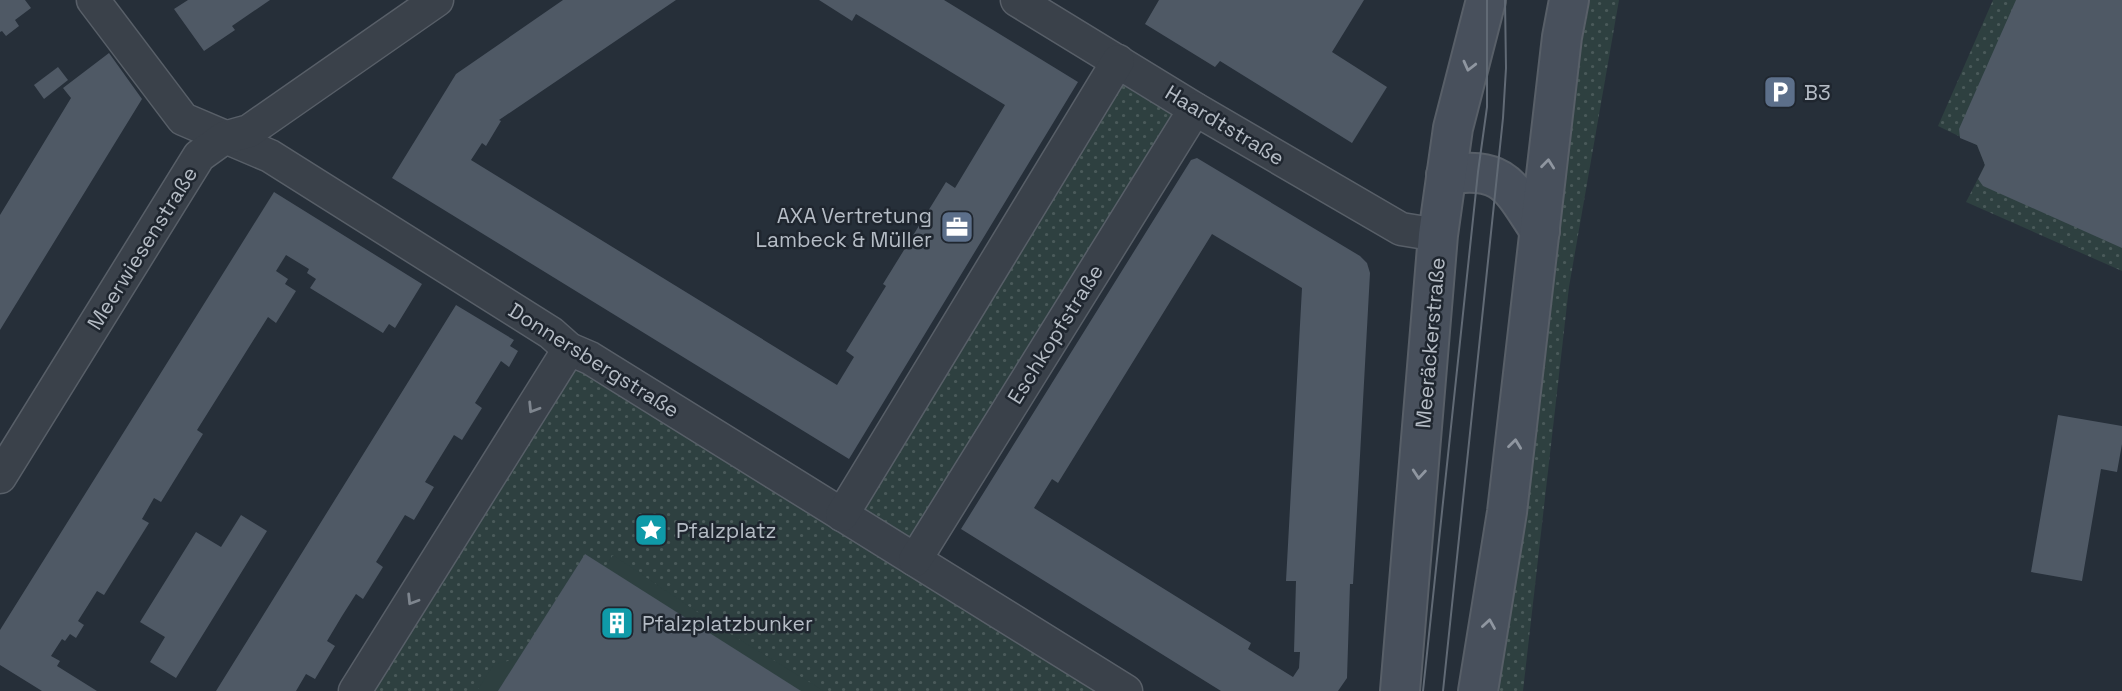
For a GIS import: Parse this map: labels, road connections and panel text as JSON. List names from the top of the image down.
{
  "streets": {
    "street": [
      "Haardtstraße",
      "Meerwiesenstraße",
      "Eschkopfstraße",
      "Meeräckerstraße",
      "Donnersbergstraße"
    ]
  },
  "crossings": [
    ["Haardtstraße", "Eschkopfstraße"],
    ["Haardtstraße", "Meeräckerstraße"],
    ["Meerwiesenstraße", "Donnersbergstraße"],
    ["Eschkopfstraße", "Donnersbergstraße"]
  ],
  "places": {
    "parking": ["B3"],
    "office": ["AXA Vertretung Lambeck & Müller"],
    "place": ["Pfalzplatz"],
    "building": ["Pfalzplatzbunker"]
  }
}
